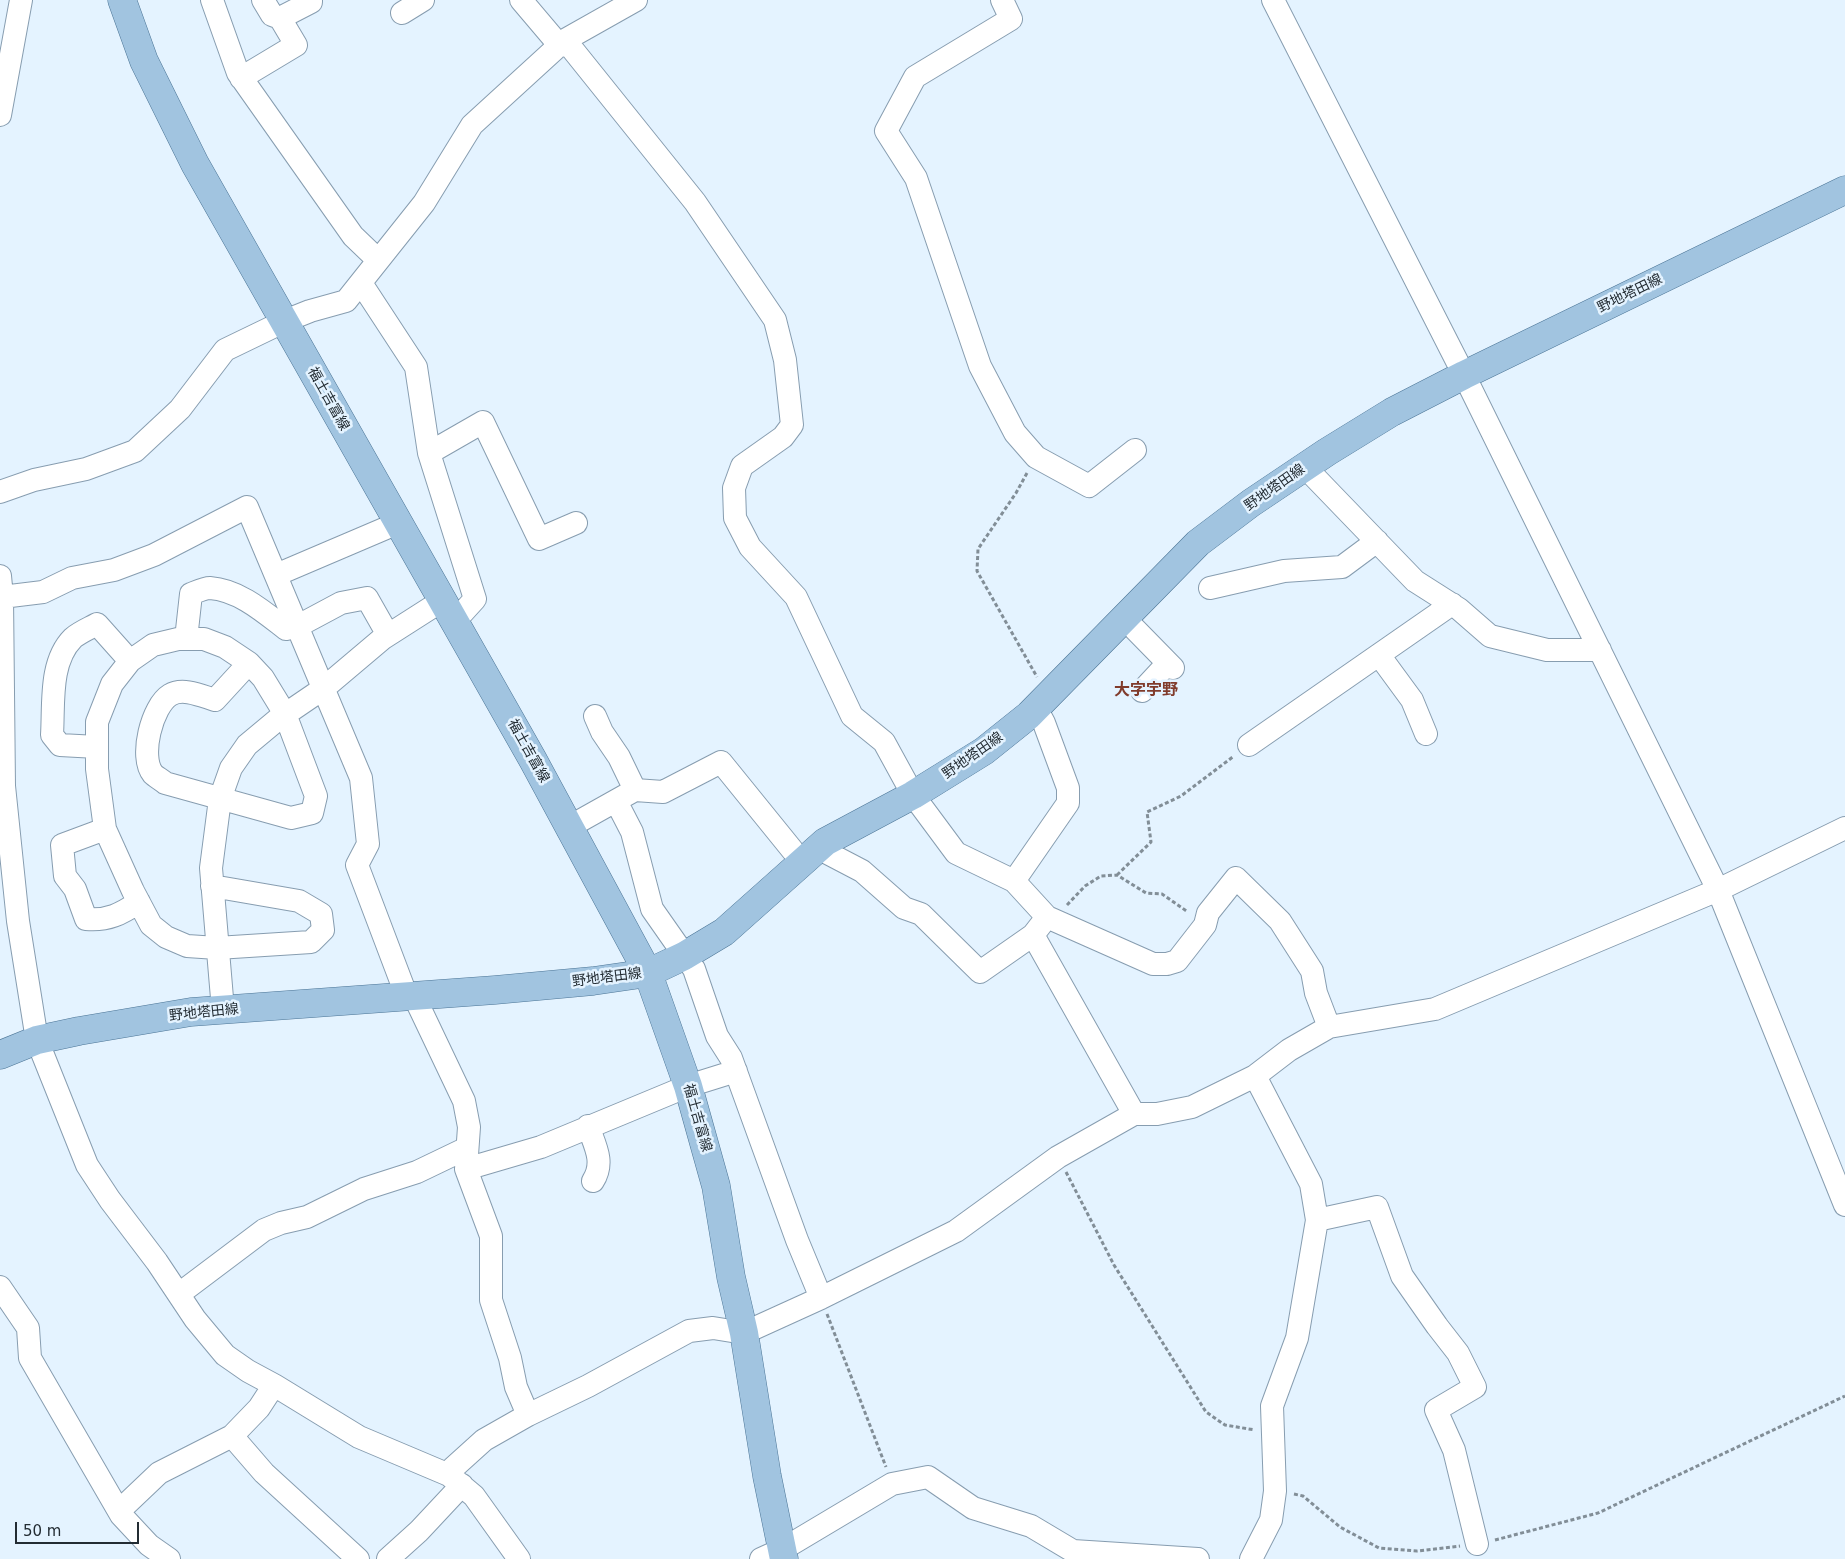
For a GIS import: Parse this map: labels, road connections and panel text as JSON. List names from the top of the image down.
{
  "streets": {
    "main road": ["野地塔田線", "福土吉富線"]
  },
  "crossings": [
    ["野地塔田線", "福土吉富線"]
  ],
  "districts": ["大字宇野"],
  "scale_bar": "50 m"
}
